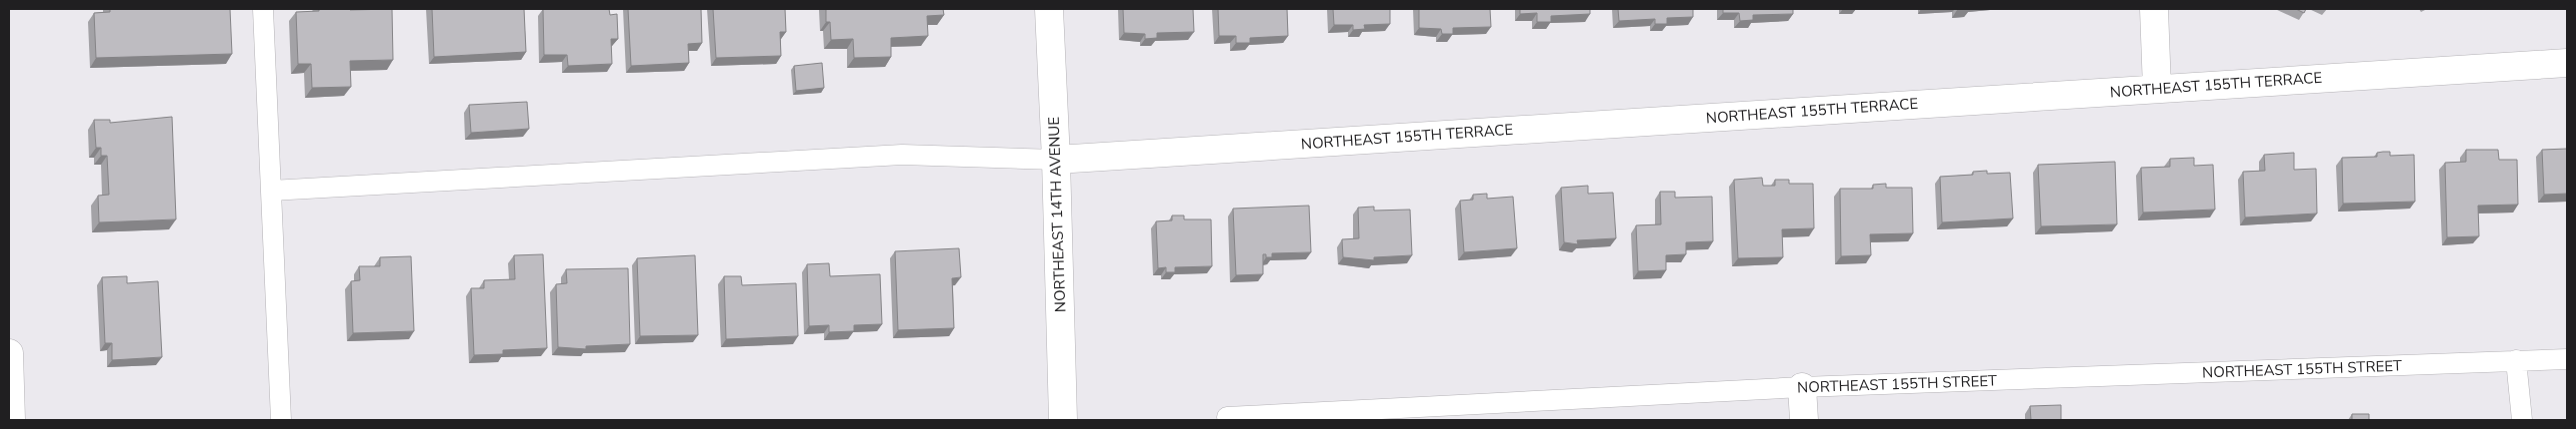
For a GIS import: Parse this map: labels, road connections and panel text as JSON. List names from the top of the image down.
{
  "streets": {
    "street": ["NORTHEAST 155TH TERRACE", "NORTHEAST 14TH AVENUE"],
    "lane": ["NORTHEAST 155TH STREET"]
  },
  "crossings": [
    ["NORTHEAST 155TH TERRACE", "NORTHEAST 14TH AVENUE"]
  ]
}
